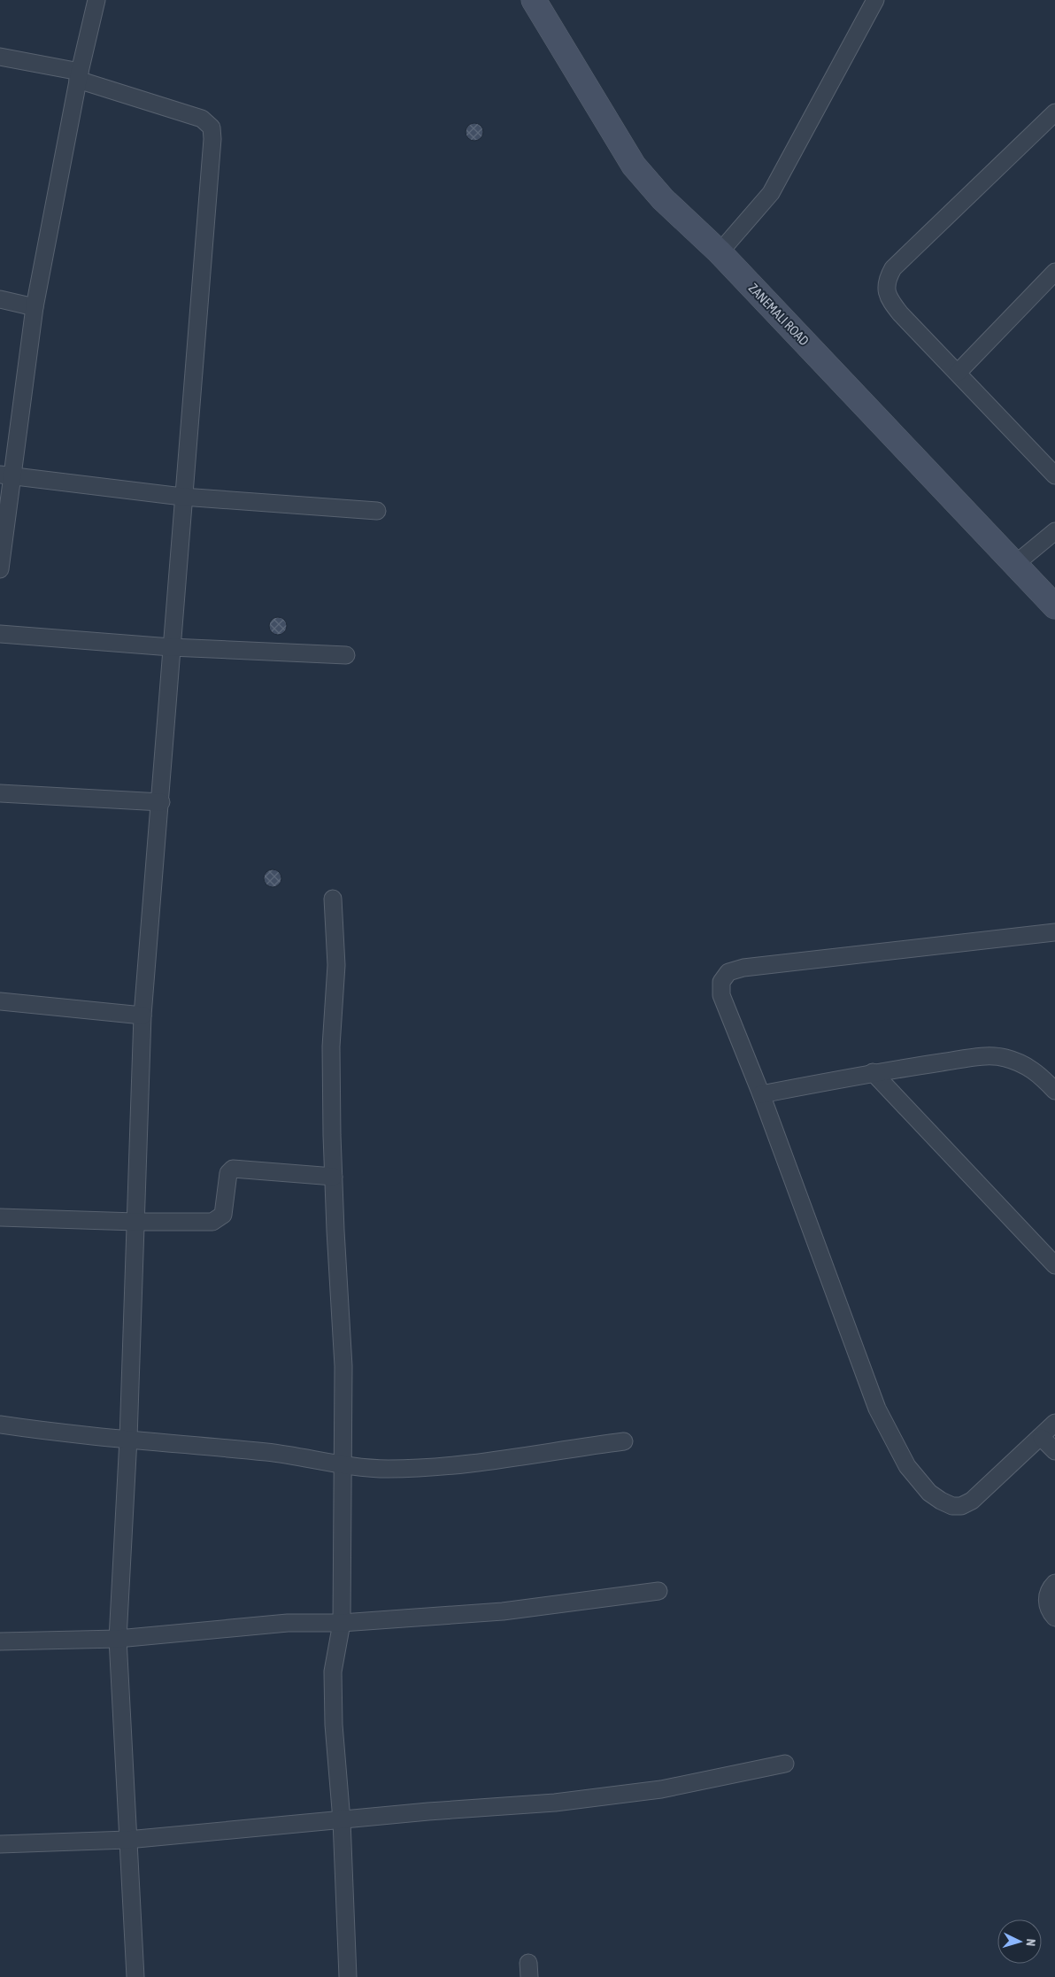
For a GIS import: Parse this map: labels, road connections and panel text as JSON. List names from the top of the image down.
{
  "streets": {
    "street": ["ZANEMALI ROAD"]
  },
  "north": "right"
}
